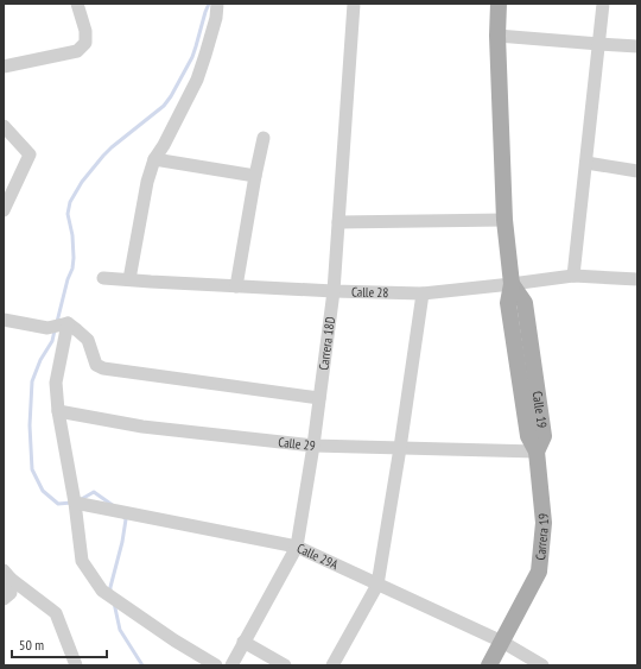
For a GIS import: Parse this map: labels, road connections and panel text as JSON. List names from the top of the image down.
{
  "streets": {
    "main road": ["Calle 19", "Carrera 19"],
    "street": [
      "Calle 28",
      "Carrera 18D",
      "Calle 29",
      "Calle 29A"
    ]
  },
  "crossings": [
    ["Calle 28", "Carrera 18D"],
    ["Calle 28", "Calle 19"],
    ["Carrera 18D", "Calle 29"],
    ["Carrera 18D", "Calle 29A"],
    ["Calle 19", "Calle 29"],
    ["Calle 19", "Carrera 19"],
    ["Calle 29", "Carrera 19"],
    ["Carrera 19", "Calle 29A"]
  ],
  "scale_bar": "50 m"
}
